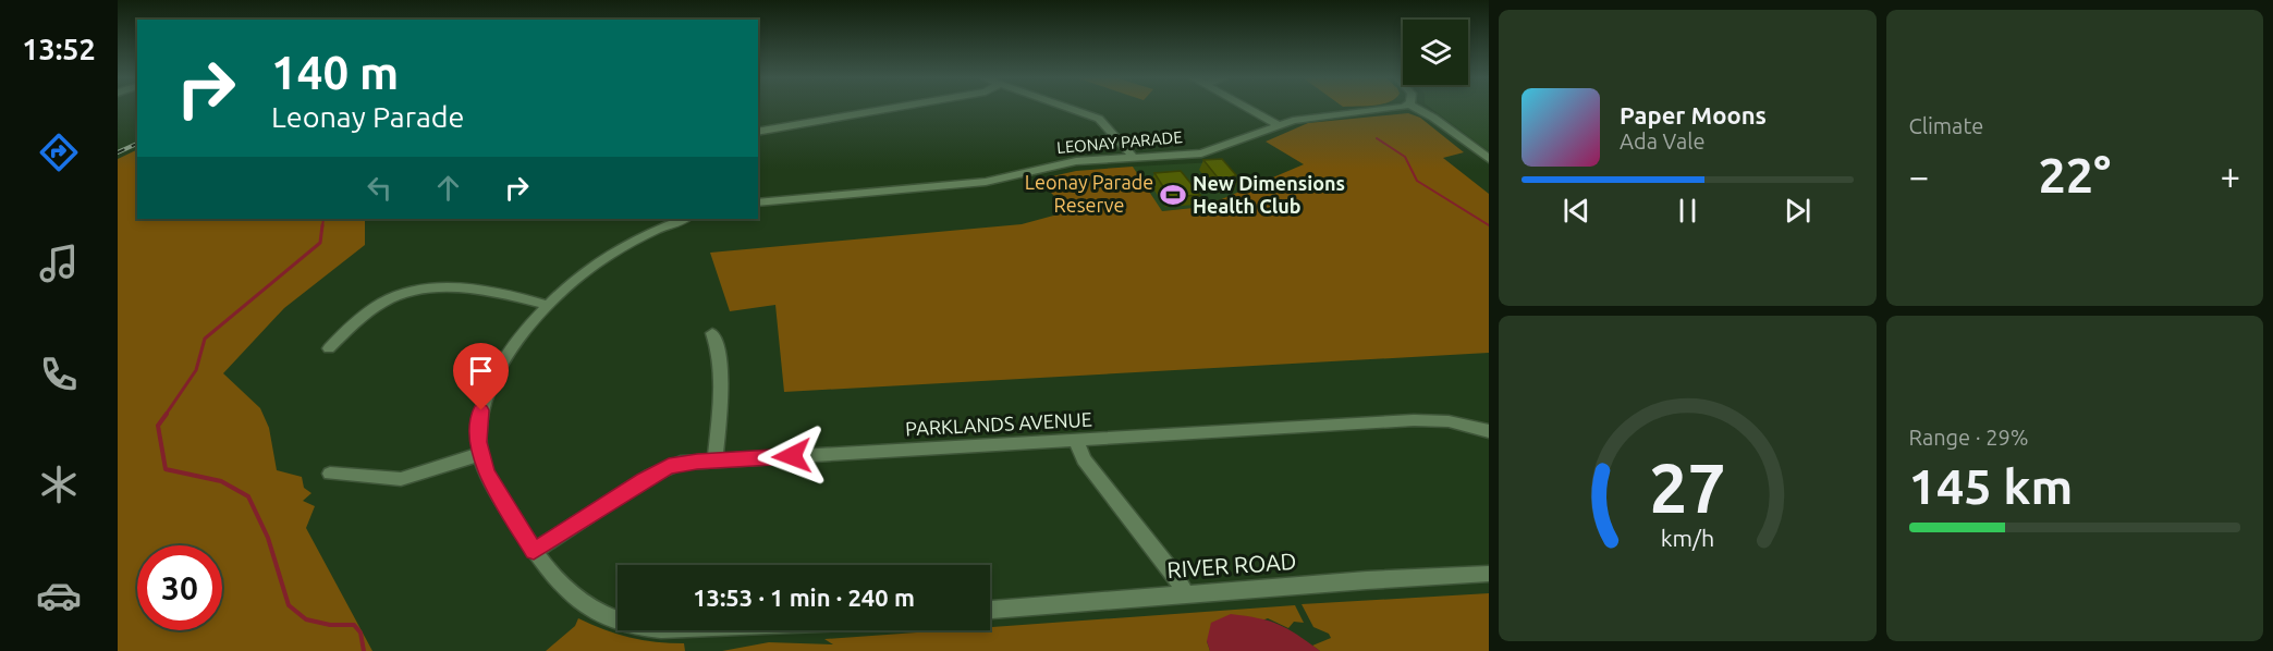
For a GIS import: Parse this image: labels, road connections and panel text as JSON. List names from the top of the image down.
{
  "streets": {
    "street": ["LEONAY PARADE", "PARKLANDS AVENUE", "RIVER ROAD"]
  },
  "parks": ["Leonay Parade Reserve"],
  "places": {
    "sports": ["New Dimensions Health Club"]
  },
  "page": {
    "tabs": "13:52",
    "tile": [
      "Climate",
      ["Range · 29%", "145 km"]
    ],
    "turn": ["140 m", "Leonay Parade"],
    "song": ["Paper Moons", "Ada Vale"],
    "heat": ["−", "22°", "+"],
    "limit": "30",
    "trip": "13:53 · 1 min · 240 m",
    "gauge": ["27", "km/h"]
  }
}
